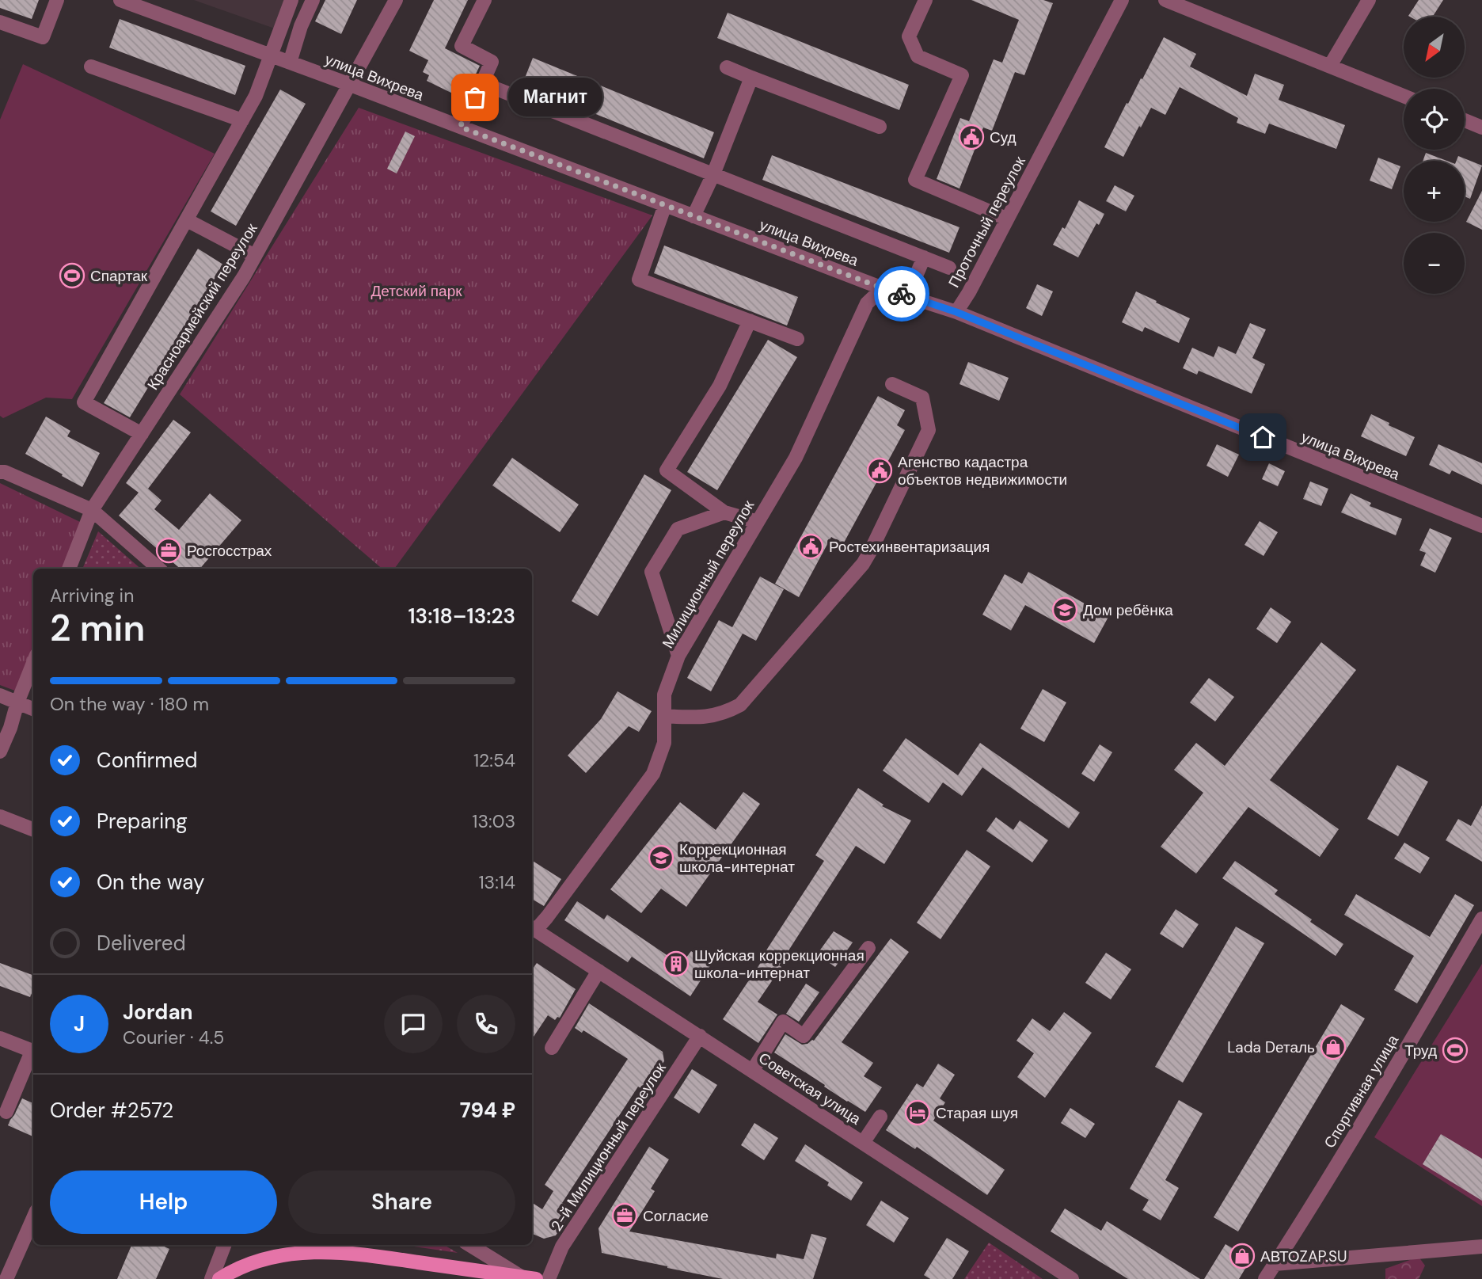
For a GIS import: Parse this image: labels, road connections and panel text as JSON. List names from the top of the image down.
{
  "streets": {
    "street": [
      "улица Вихрева",
      "Проточный переулок",
      "Красноармейский переулок",
      "Милиционный переулок",
      "Советская улица",
      "Спортивная улица",
      "2-й Милиционный переулок"
    ]
  },
  "crossings": [
    ["улица Вихрева", "Проточный переулок"],
    ["улица Вихрева", "Красноармейский переулок"],
    ["улица Вихрева", "Милиционный переулок"],
    ["Милиционный переулок", "Советская улица"],
    ["Советская улица", "2-й Милиционный переулок"]
  ],
  "parks": ["Детский парк"],
  "places": {
    "other": ["Магнит"],
    "public building": ["Суд", "Агенство кадастра объектов недвижимости", "Ростехинвентаризация"],
    "sports": ["Спартак", "Труд"],
    "office": ["Росгосстрах", "Согласие"],
    "school or university": ["Дом ребёнка", "Коррекционная школа-интернат"],
    "building": ["Шуйская коррекционная школа-интернат"],
    "shop": ["Lada Dеталь", "АВТОZAP.SU"],
    "hotel": ["Старая шуя"]
  },
  "north": "bottom left",
  "page": {
    "map_buttons": ["+", "−"],
    "bubble": "Магнит",
    "heading": ["2 min", "Arriving in", "13:18–13:23"],
    "panel": [
      "Jordan",
      "Courier · 4.5",
      "Order #2572",
      "794 ₽"
    ],
    "bar": "On the way · 180 m",
    "list": [
      ["Confirmed", "12:54"],
      ["Preparing", "13:03"],
      ["On the way", "13:14"],
      "Delivered"
    ],
    "round": "J",
    "buttons": ["Help", "Share"]
  }
}
